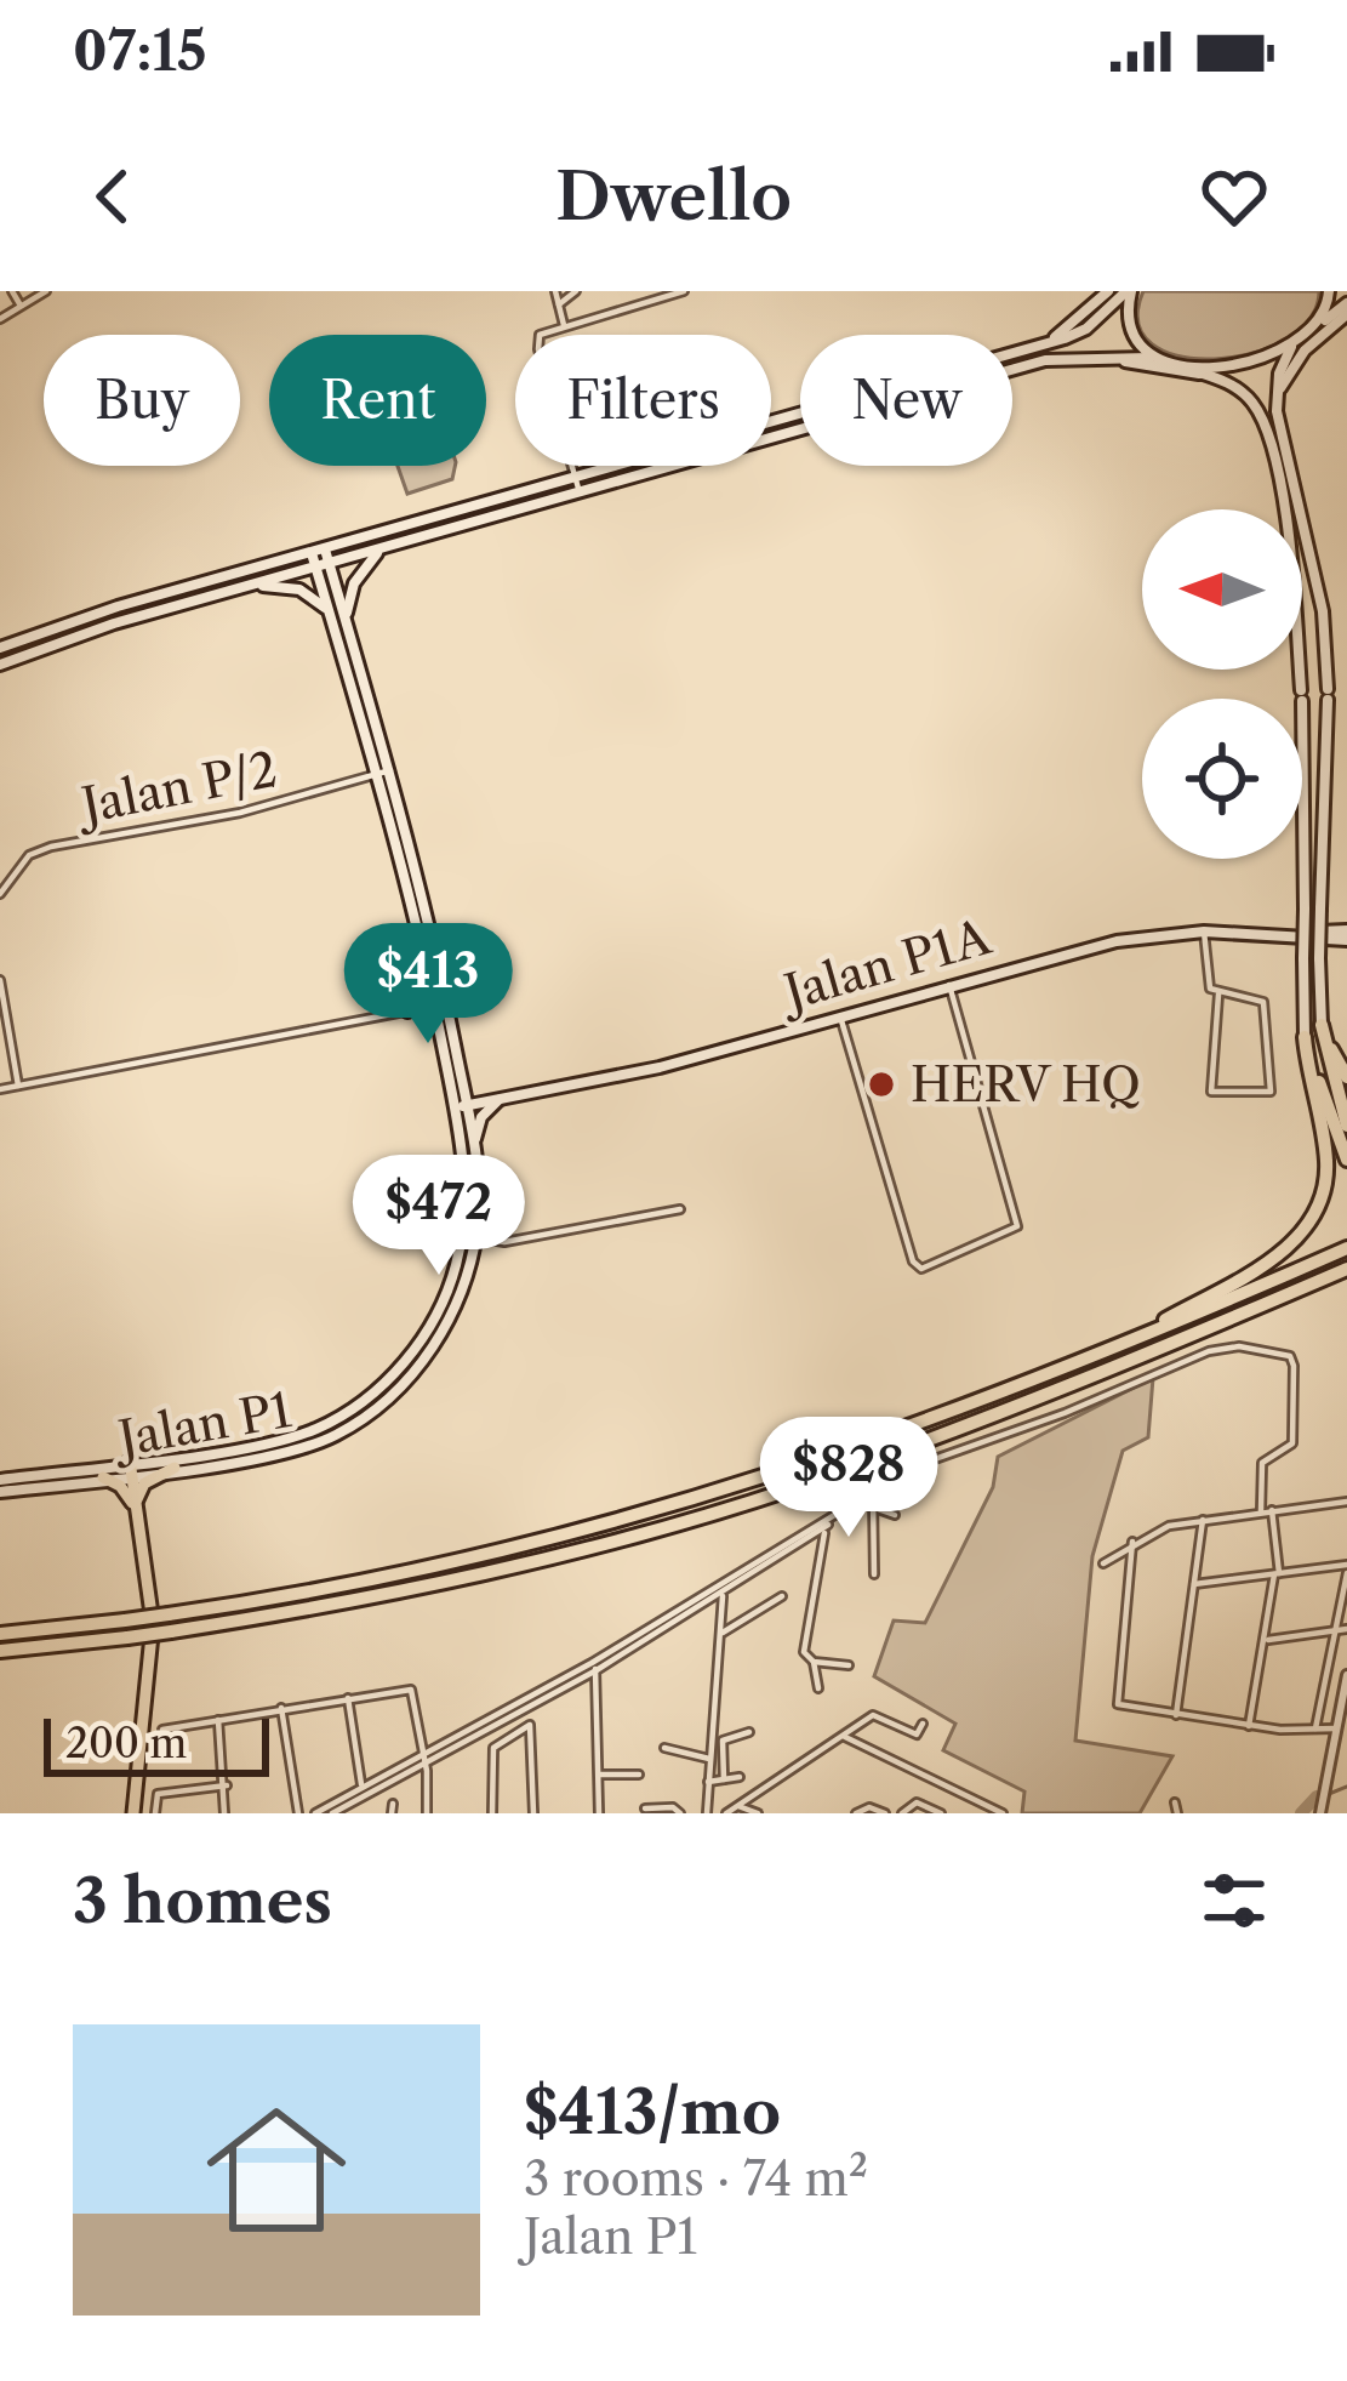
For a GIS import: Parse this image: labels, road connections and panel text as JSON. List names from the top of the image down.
{
  "streets": {
    "main road": ["Jalan P1A", "Jalan P1"],
    "street": ["Jalan P/2"]
  },
  "crossings": [
    ["Jalan P/2", "Jalan P1"],
    ["Jalan P1A", "Jalan P1"]
  ],
  "places": ["HERV HQ"],
  "scale_bar": "200 m",
  "north": "left",
  "page": {
    "status": "07:15",
    "header": "Dwello",
    "chip": [
      "Buy",
      "Rent",
      "Filters",
      "New"
    ],
    "price": ["$413", "$472", "$828"],
    "scale": "200 m",
    "heading": "3 homes",
    "list": [
      {
        "name": "$413/mo",
        "note": "3 rooms · 74 m² · Jalan P1"
      }
    ]
  }
}
